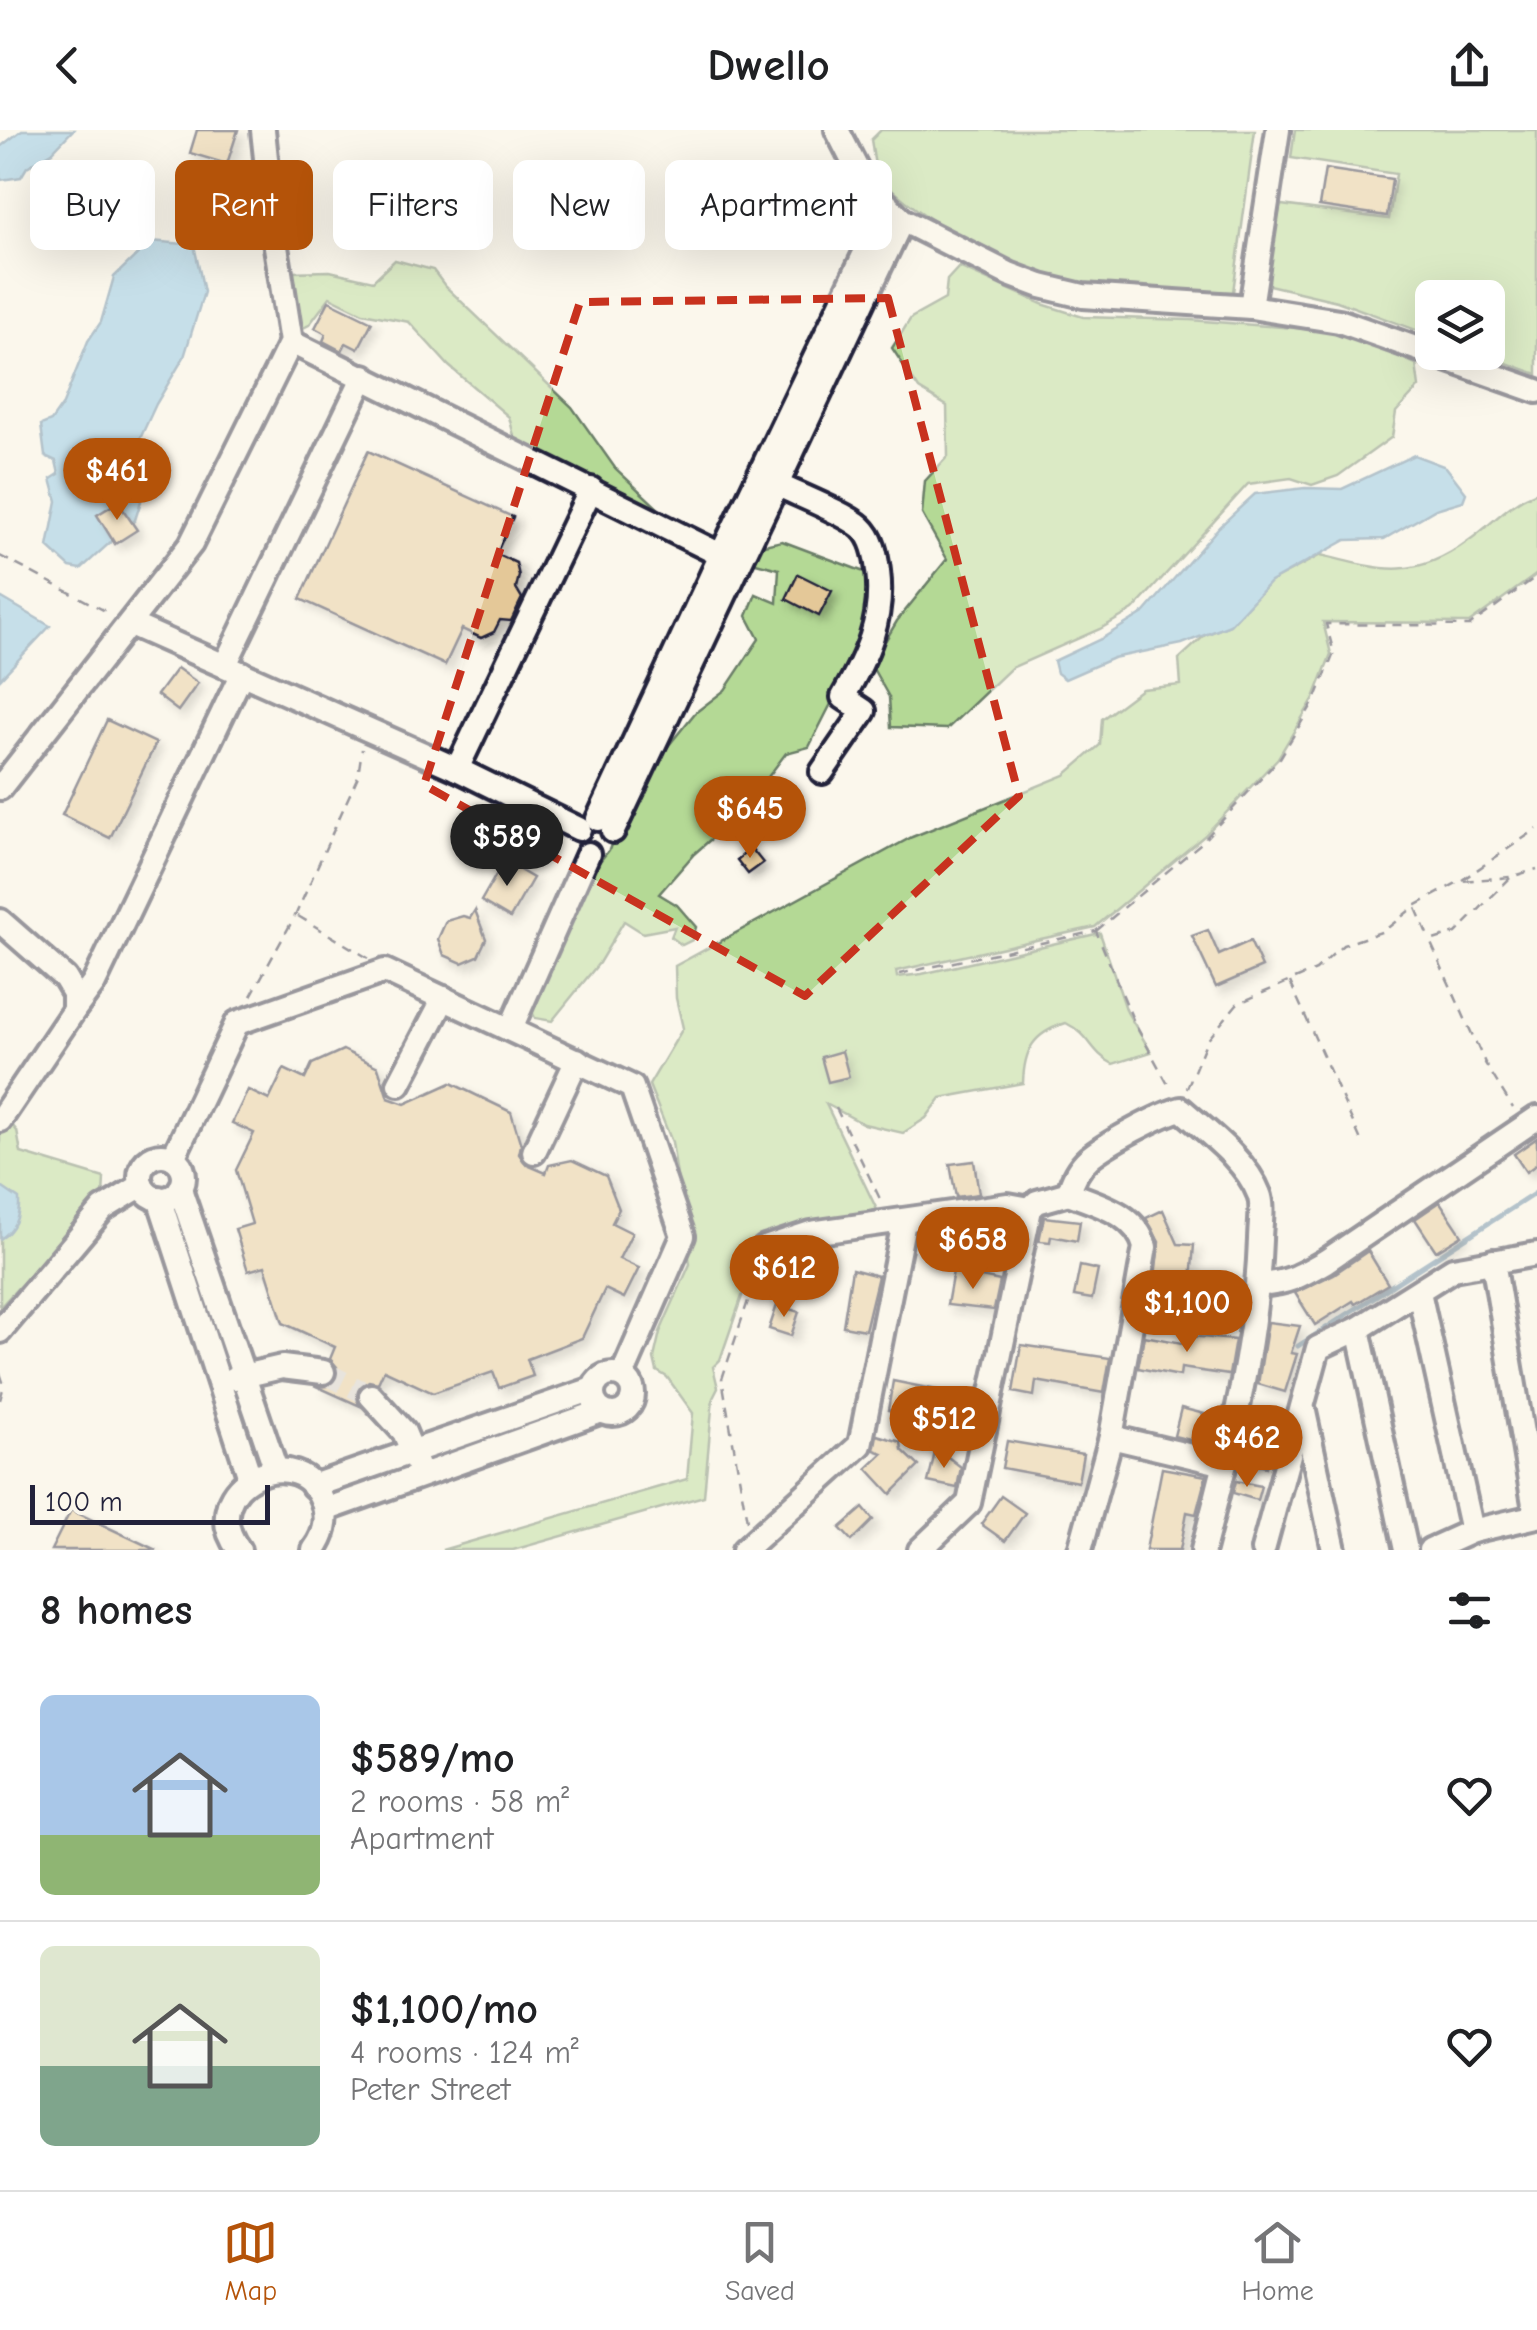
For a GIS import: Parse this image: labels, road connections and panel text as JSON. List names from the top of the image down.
{
  "scale_bar": "100 m",
  "page": {
    "header": "Dwello",
    "chip": [
      "Buy",
      "Rent",
      "Filters",
      "New",
      "Apartment"
    ],
    "price": [
      "$461",
      "$645",
      "$589",
      "$658",
      "$612",
      "$1,100",
      "$512",
      "$462"
    ],
    "scale": "100 m",
    "heading": "8 homes",
    "list": [
      {
        "name": "$589/mo",
        "note": "2 rooms · 58 m² · Apartment"
      },
      {
        "name": "$1,100/mo",
        "note": "4 rooms · 124 m² · Peter Street"
      }
    ],
    "tabs": ["Map", "Saved", "Home"]
  }
}
